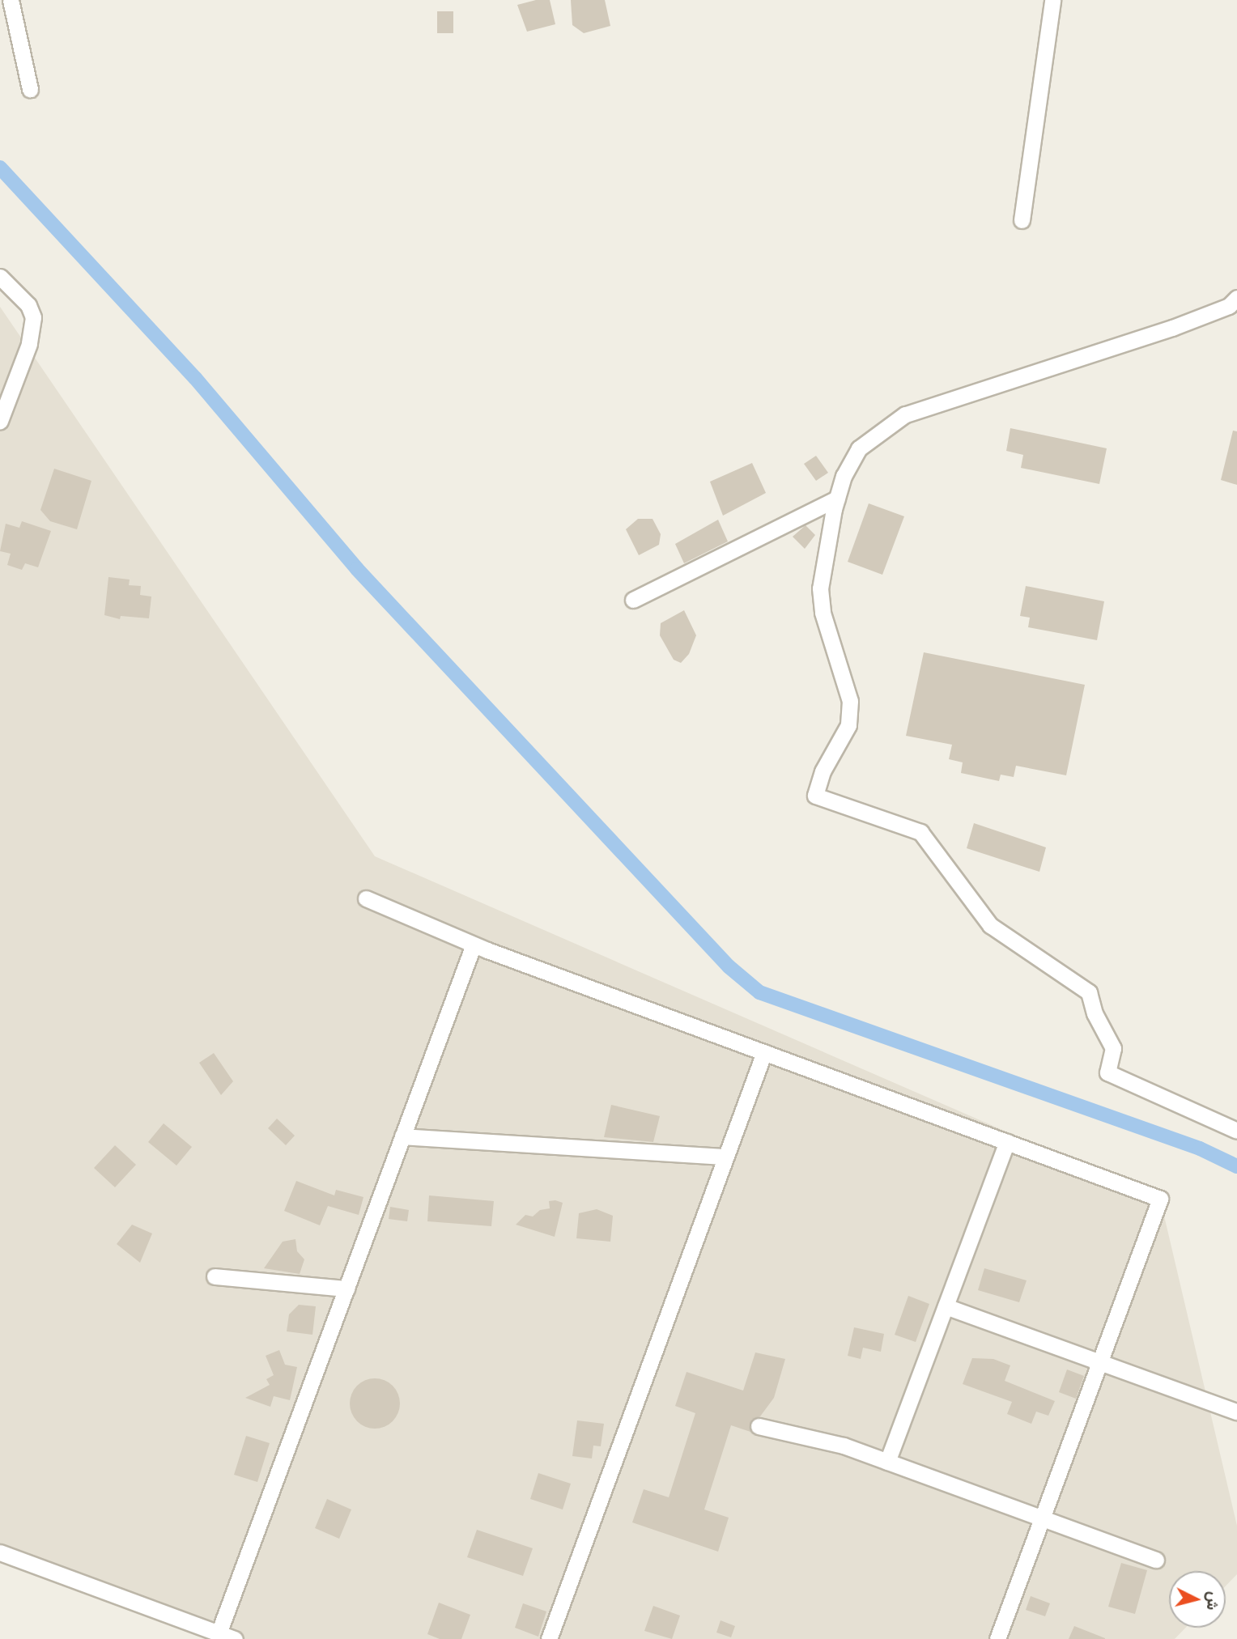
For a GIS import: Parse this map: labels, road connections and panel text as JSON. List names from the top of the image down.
{
  "north": "right"
}
